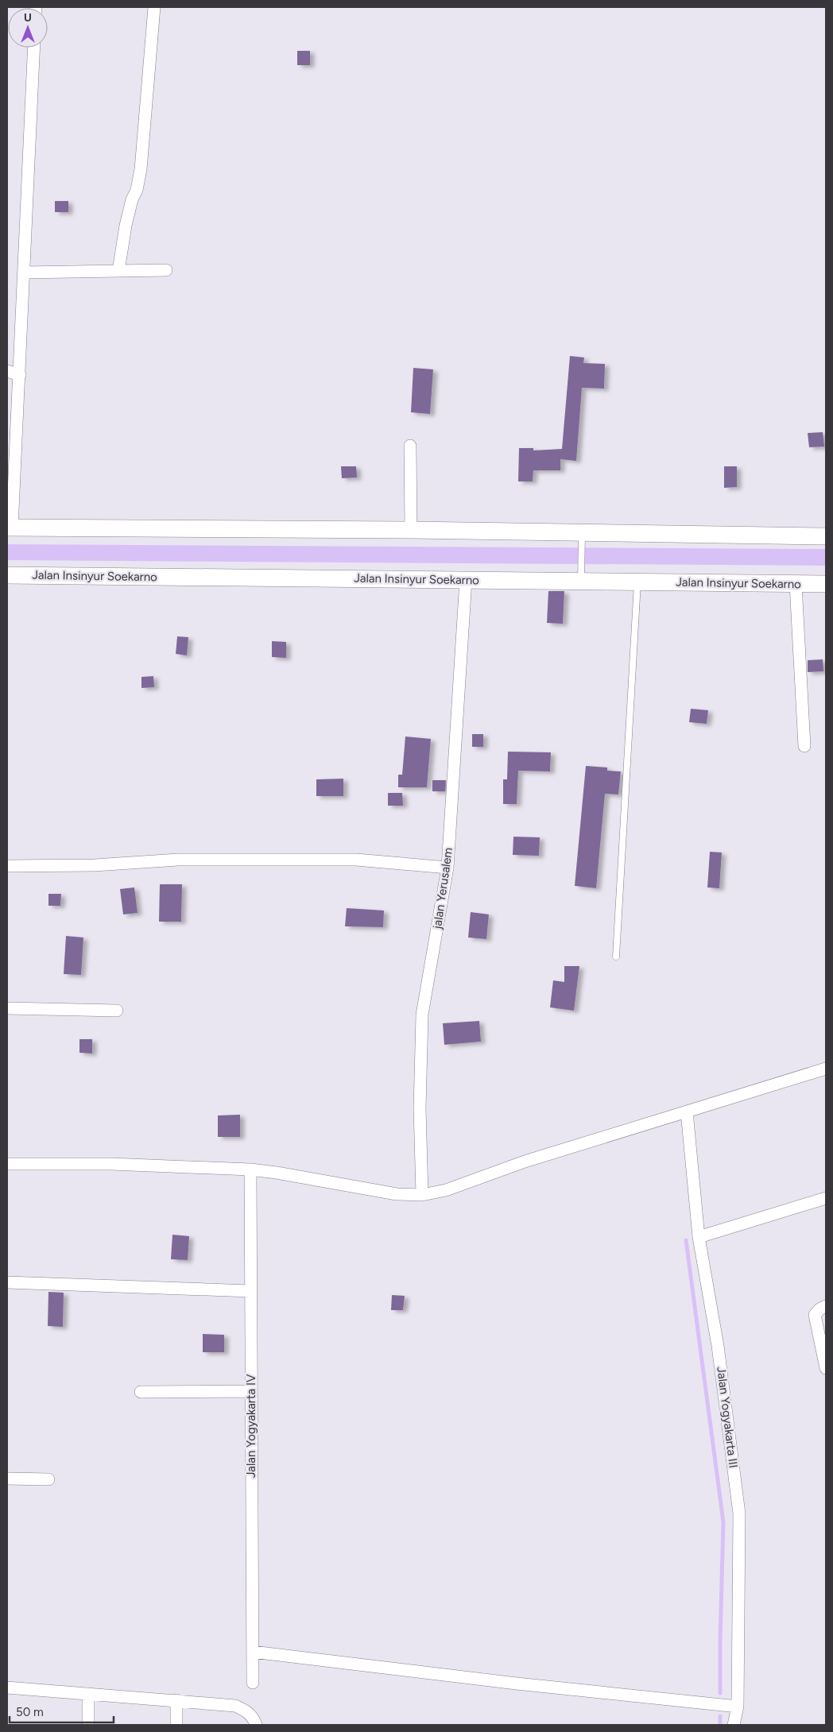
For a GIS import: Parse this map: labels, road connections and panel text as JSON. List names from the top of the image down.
{
  "streets": {
    "street": [
      "Jalan Insinyur Soekarno",
      "jalan Yerusalem",
      "Jalan Yogyakarta III",
      "Jalan Yogyakarta IV"
    ]
  },
  "crossings": [
    ["Jalan Insinyur Soekarno", "jalan Yerusalem"]
  ],
  "scale_bar": "50 m",
  "north": "top"
}
